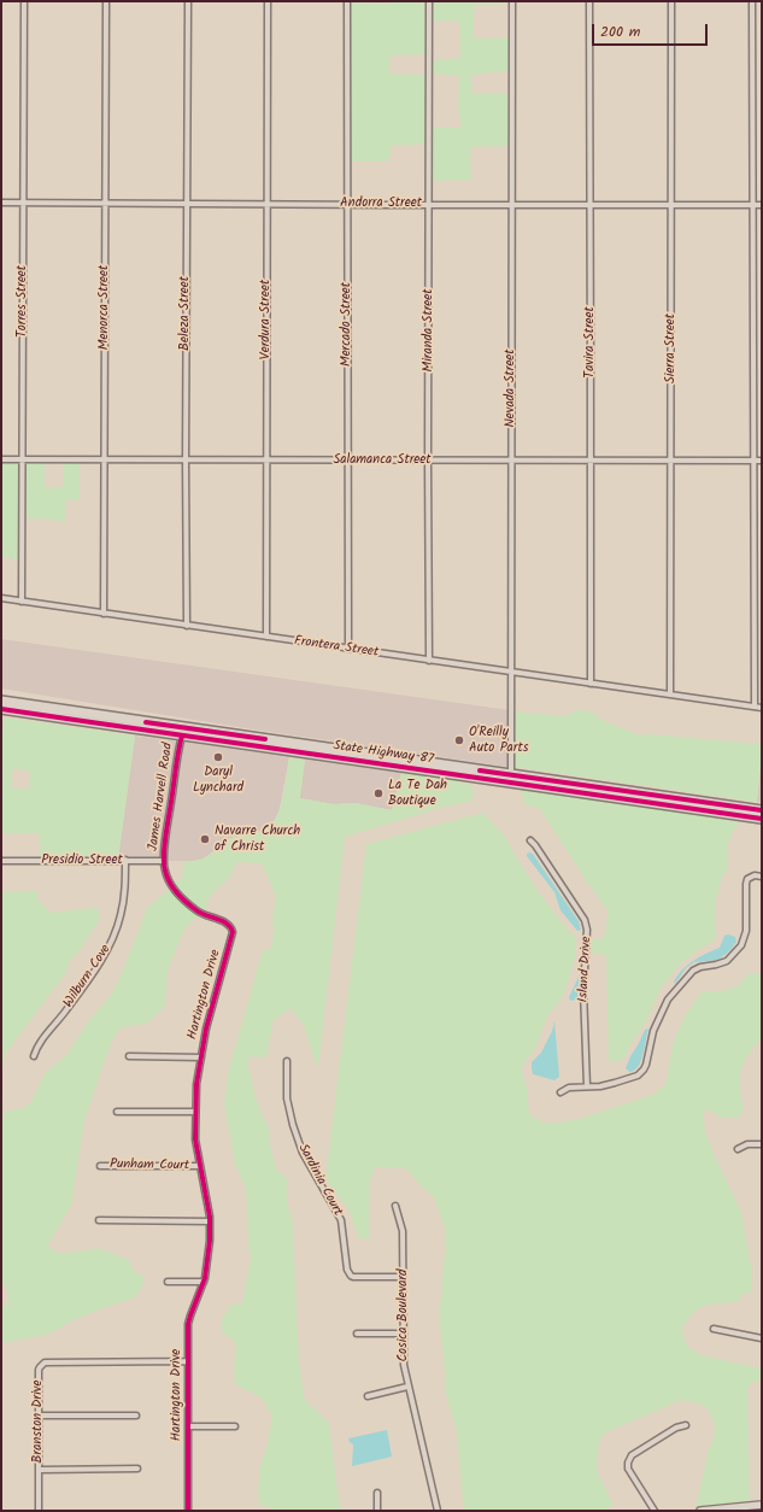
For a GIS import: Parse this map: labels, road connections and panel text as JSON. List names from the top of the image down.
{
  "streets": {
    "highway": ["State Highway 87"],
    "street": [
      "Andorra Street",
      "Torres Street",
      "Menorca Street",
      "Beleza Street",
      "Verdura Street",
      "Mercado Street",
      "Miranda Street",
      "Tavira Street",
      "Sierra Street",
      "Nevada Street",
      "Salamanca Street",
      "Frontera Street",
      "James Harvell Road",
      "Presidio Street",
      "Island Drive",
      "Wilburn Cove",
      "Hartington Drive",
      "Punham Court",
      "Sardinia Court",
      "Cosica Boulevard",
      "Branston Drive"
    ]
  },
  "crossings": [
    ["Andorra Street", "Torres Street"],
    ["Andorra Street", "Menorca Street"],
    ["Andorra Street", "Beleza Street"],
    ["Andorra Street", "Verdura Street"],
    ["Andorra Street", "Mercado Street"],
    ["Andorra Street", "Miranda Street"],
    ["Andorra Street", "Tavira Street"],
    ["Andorra Street", "Sierra Street"],
    ["Andorra Street", "Nevada Street"],
    ["Torres Street", "Salamanca Street"],
    ["Torres Street", "Frontera Street"],
    ["Menorca Street", "Salamanca Street"],
    ["Menorca Street", "Frontera Street"],
    ["Beleza Street", "Salamanca Street"],
    ["Beleza Street", "Frontera Street"],
    ["Verdura Street", "Salamanca Street"],
    ["Verdura Street", "Frontera Street"],
    ["Mercado Street", "Salamanca Street"],
    ["Mercado Street", "Frontera Street"],
    ["Miranda Street", "Salamanca Street"],
    ["Miranda Street", "Frontera Street"],
    ["Tavira Street", "Salamanca Street"],
    ["Tavira Street", "Frontera Street"],
    ["Sierra Street", "Salamanca Street"],
    ["Sierra Street", "Frontera Street"],
    ["Nevada Street", "Salamanca Street"],
    ["Nevada Street", "Frontera Street"],
    ["State Highway 87", "James Harvell Road"],
    ["James Harvell Road", "Presidio Street"],
    ["James Harvell Road", "Hartington Drive"],
    ["Presidio Street", "Wilburn Cove"],
    ["Presidio Street", "Hartington Drive"],
    ["Hartington Drive", "Punham Court"],
    ["Hartington Drive", "Branston Drive"],
    ["Sardinia Court", "Cosica Boulevard"]
  ],
  "places": [
    "O'Reilly Auto Parts",
    "Daryl Lynchard",
    "La Te Dah Boutique",
    "Navarre Church of Christ"
  ],
  "scale_bar": "200 m"
}
